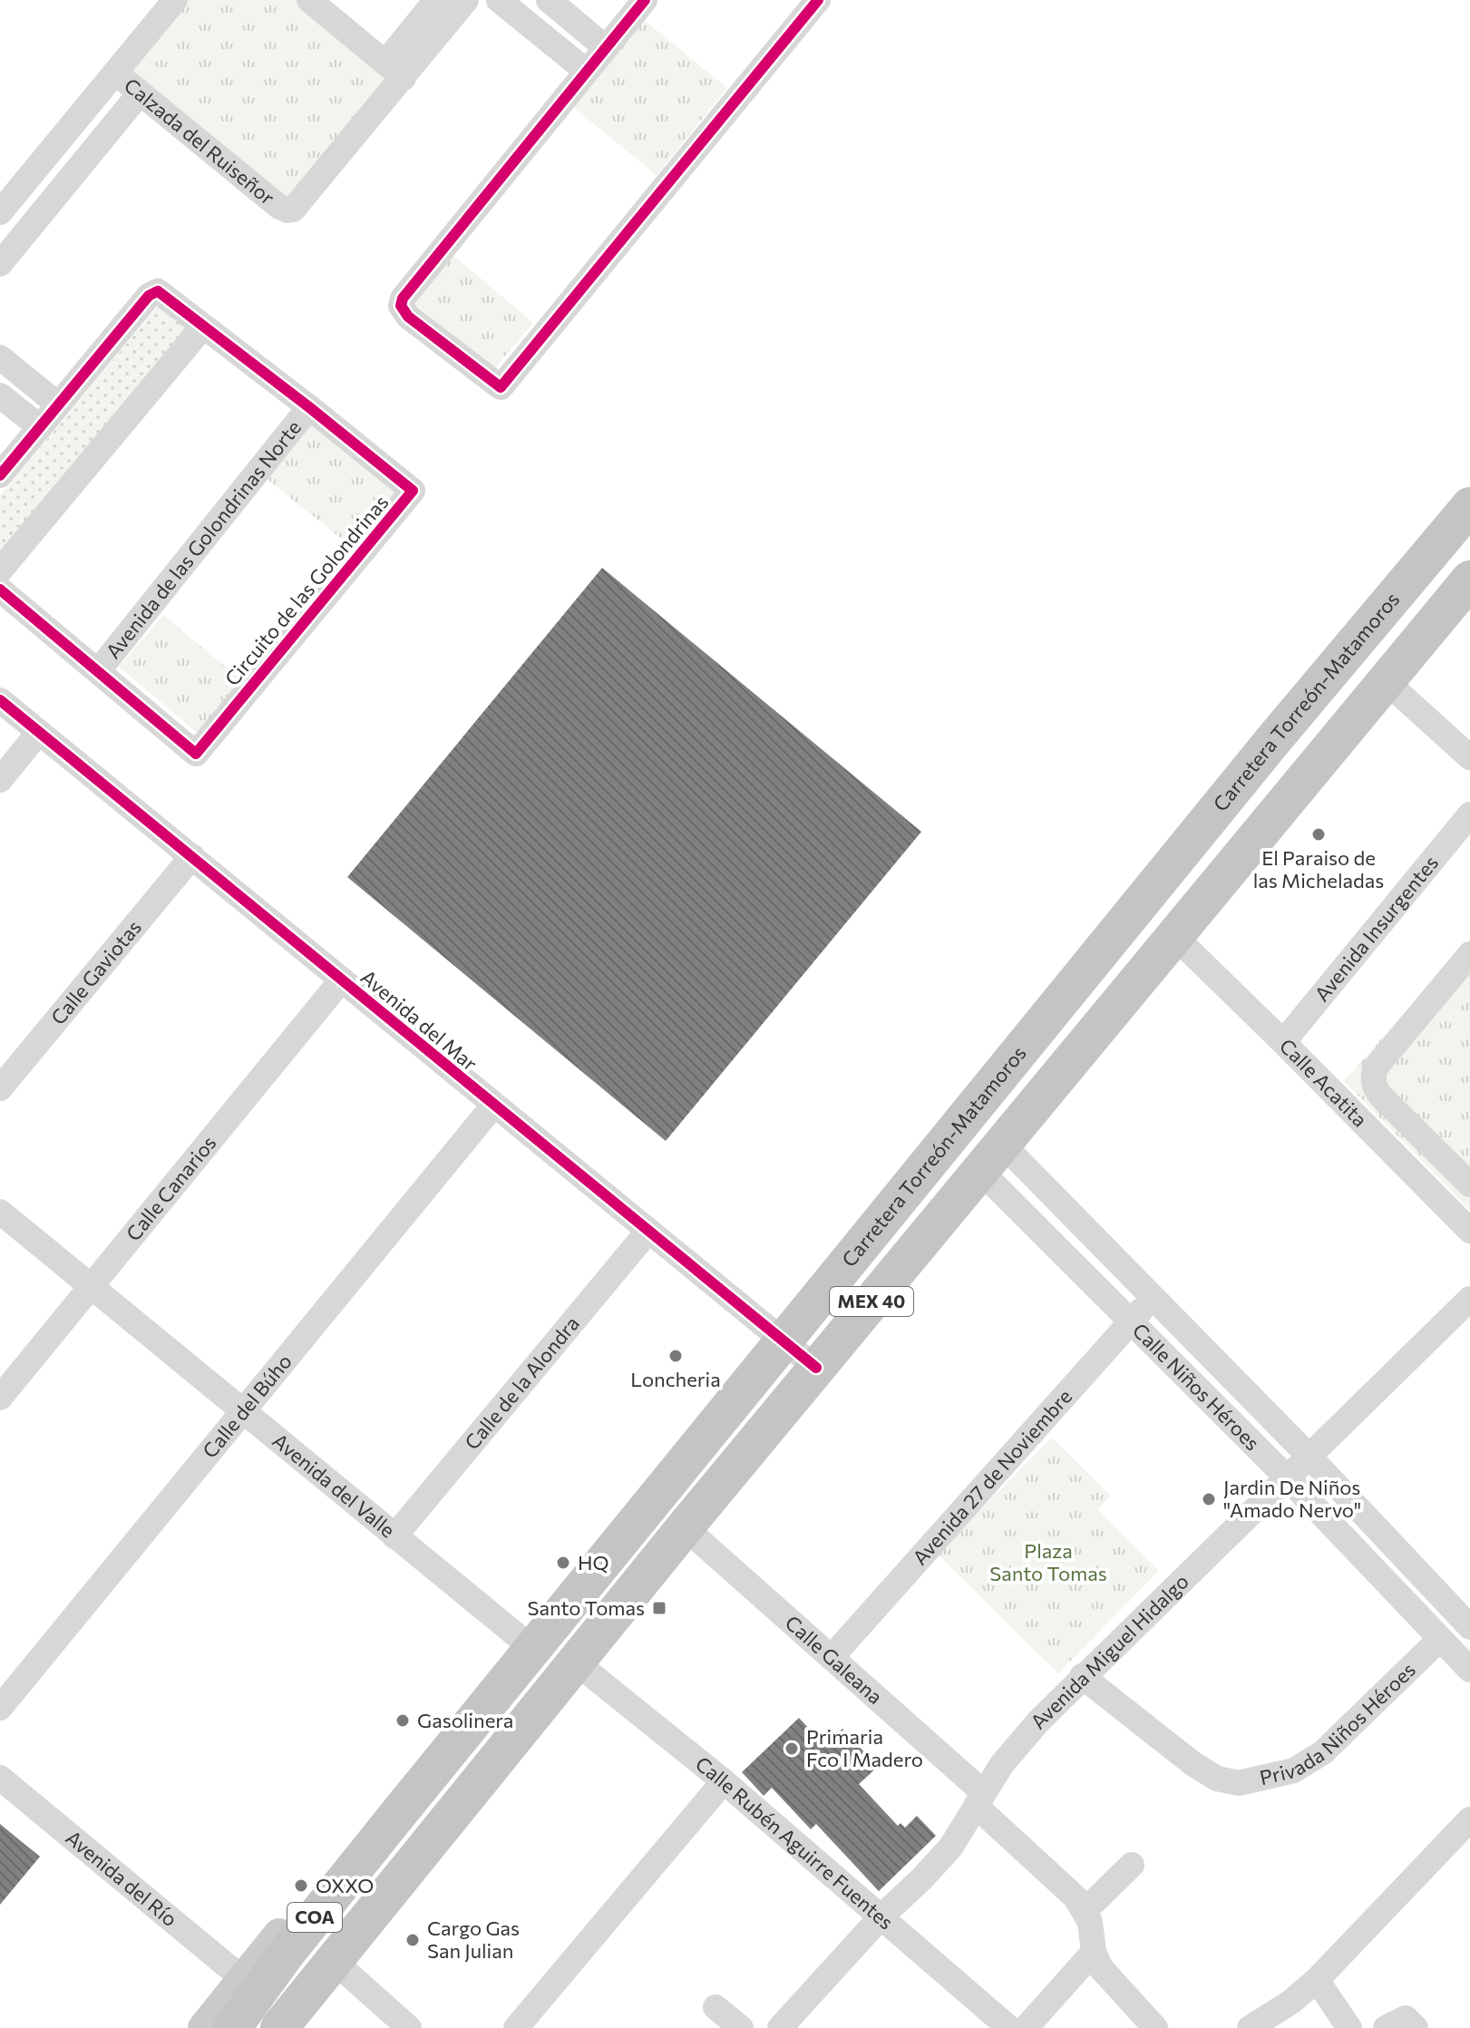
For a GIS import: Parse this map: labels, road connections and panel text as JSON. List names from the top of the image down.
{
  "streets": {
    "highway": ["Carretera Torreón-Matamoros", "MEX 40", "COA"],
    "street": [
      "Calzada del Ruiseñor",
      "Avenida de las Golondrinas Norte",
      "Circuito de las Golondrinas",
      "Avenida Insurgentes",
      "Calle Gaviotas",
      "Avenida del Mar",
      "Calle Acatita",
      "Calle Canarios",
      "Calle de la Alondra",
      "Calle Niños Héroes",
      "Calle del Búho",
      "Avenida 27 de Noviembre",
      "Avenida del Valle",
      "Avenida Miguel Hidalgo",
      "Calle Galeana",
      "Privada Niños Héroes",
      "Calle Rubén Aguirre Fuentes",
      "Avenida del Río"
    ]
  },
  "crossings": [
    ["Avenida de las Golondrinas Norte", "Circuito de las Golondrinas"],
    ["Carretera Torreón-Matamoros", "Avenida del Mar"],
    ["Carretera Torreón-Matamoros", "Avenida del Valle"],
    ["Carretera Torreón-Matamoros", "COA"],
    ["Avenida Insurgentes", "Calle Acatita"],
    ["Calle Gaviotas", "Avenida del Mar"],
    ["Avenida del Mar", "Calle Canarios"],
    ["Avenida del Mar", "MEX 40"],
    ["Avenida del Mar", "Calle de la Alondra"],
    ["Avenida del Mar", "Calle del Búho"],
    ["Calle Acatita", "MEX 40"],
    ["Calle Canarios", "Avenida del Valle"],
    ["MEX 40", "Calle Niños Héroes"],
    ["MEX 40", "Calle Galeana"],
    ["MEX 40", "Calle Rubén Aguirre Fuentes"],
    ["Calle de la Alondra", "Avenida del Valle"],
    ["Calle Niños Héroes", "Avenida 27 de Noviembre"],
    ["Calle Niños Héroes", "Avenida Miguel Hidalgo"],
    ["Calle Niños Héroes", "Privada Niños Héroes"],
    ["Calle del Búho", "Avenida del Valle"],
    ["Avenida 27 de Noviembre", "Calle Galeana"],
    ["Avenida Miguel Hidalgo", "Calle Galeana"],
    ["Avenida Miguel Hidalgo", "Privada Niños Héroes"],
    ["Avenida Miguel Hidalgo", "Calle Rubén Aguirre Fuentes"]
  ],
  "parks": ["Plaza Santo Tomas"],
  "places": {
    "other": [
      "El Paraiso de las Micheladas",
      "Loncheria",
      "Jardin De Niños \"Amado Nervo\"",
      "HQ",
      "Gasolinera",
      "Primaria Fco I Madero",
      "OXXO",
      "Cargo Gas San Julian"
    ],
    "transit": ["Santo Tomas"]
  }
}
